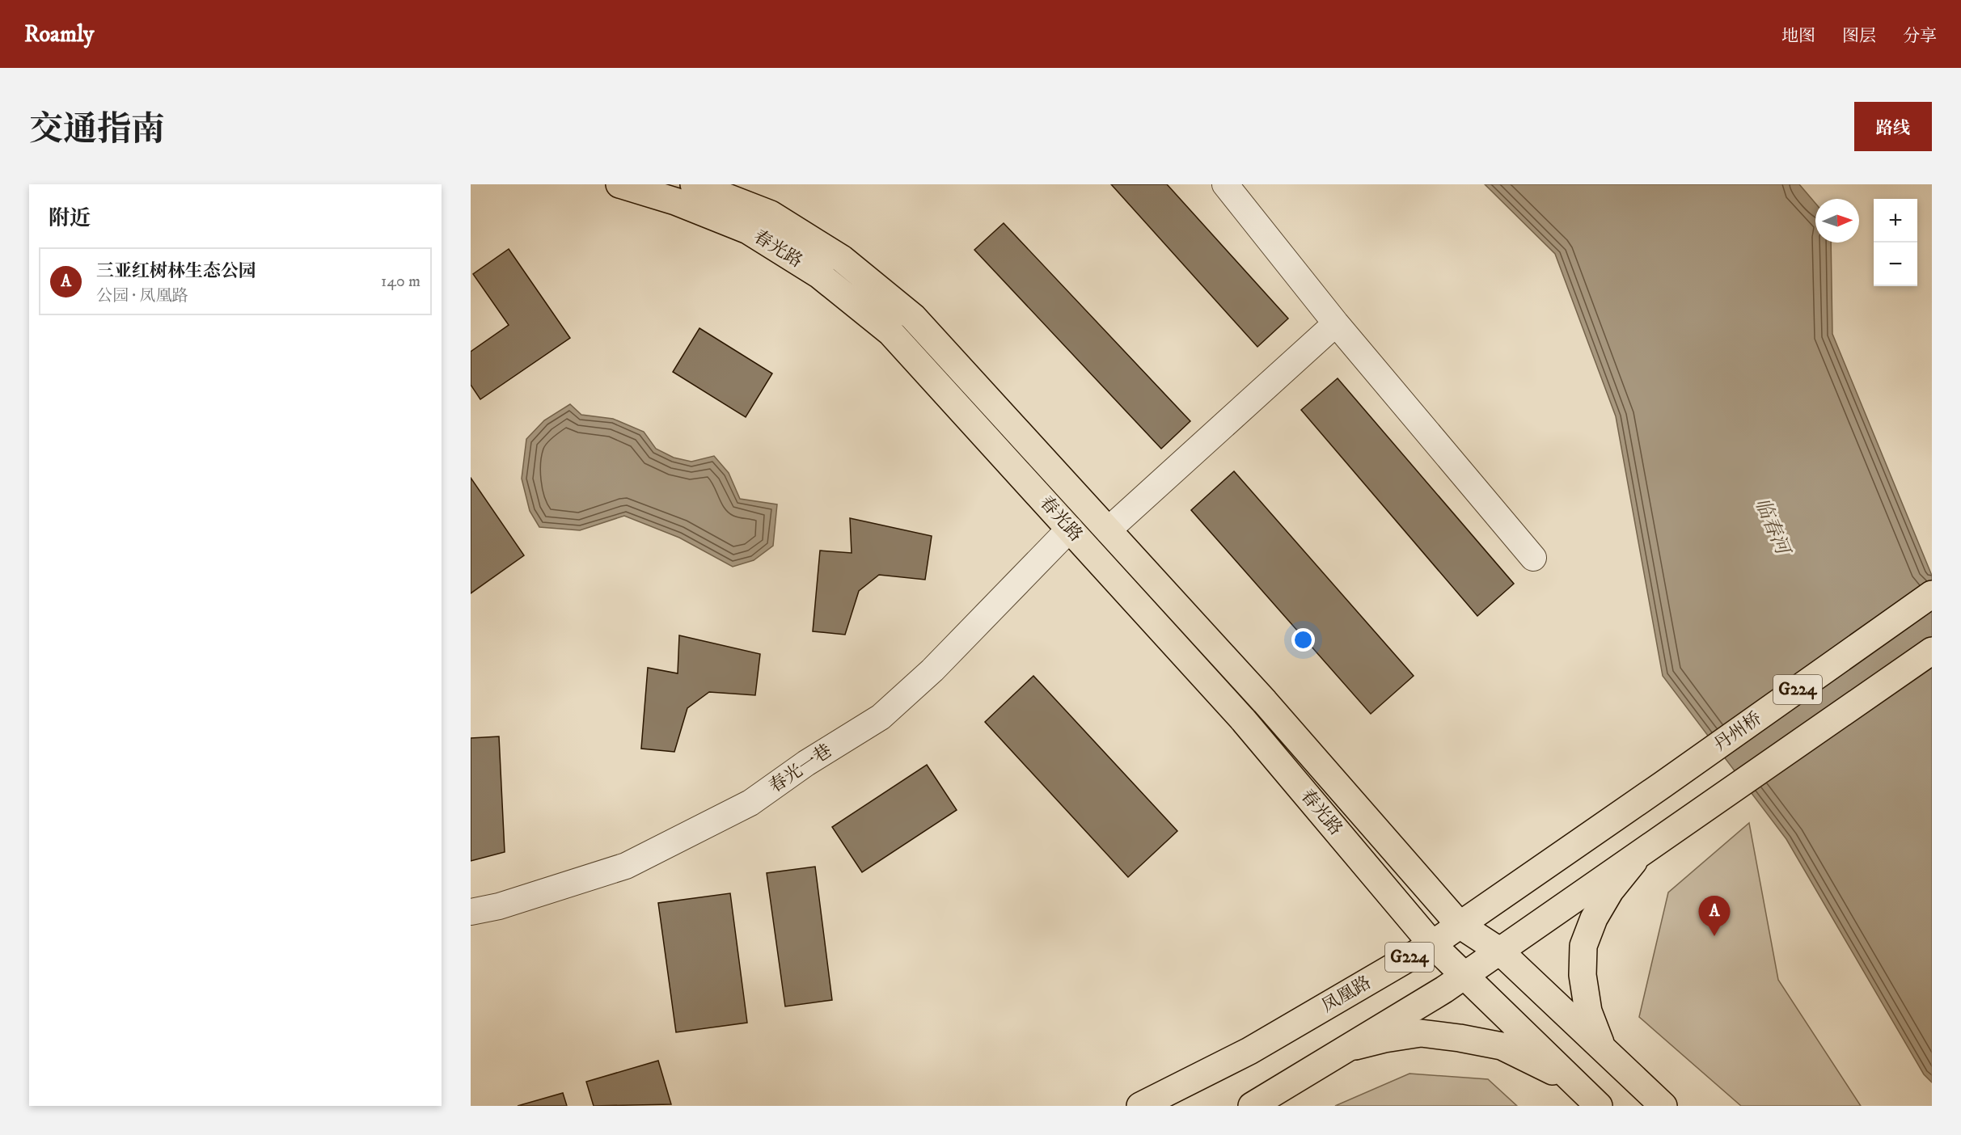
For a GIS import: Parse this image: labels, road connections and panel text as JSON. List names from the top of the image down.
{
  "streets": {
    "main road": [
      "春光路",
      "G224",
      "丹州桥",
      "凤凰路"
    ],
    "street": ["春光一巷"]
  },
  "crossings": [
    ["春光路", "G224"],
    ["春光路", "春光一巷"],
    ["春光路", "凤凰路"],
    ["丹州桥", "凤凰路"]
  ],
  "water": ["临春河"],
  "north": "right",
  "page": {
    "header": "Roamly",
    "nav": ["地图", "图层", "分享"],
    "title": "交通指南",
    "buttons": "路线",
    "heading": "附近",
    "map_buttons": ["+", "−"],
    "list": [
      {
        "mark": "A",
        "name": "三亚红树林生态公园",
        "note": "公园 · 凤凰路",
        "value": "140 m"
      }
    ],
    "pins": "A"
  }
}
